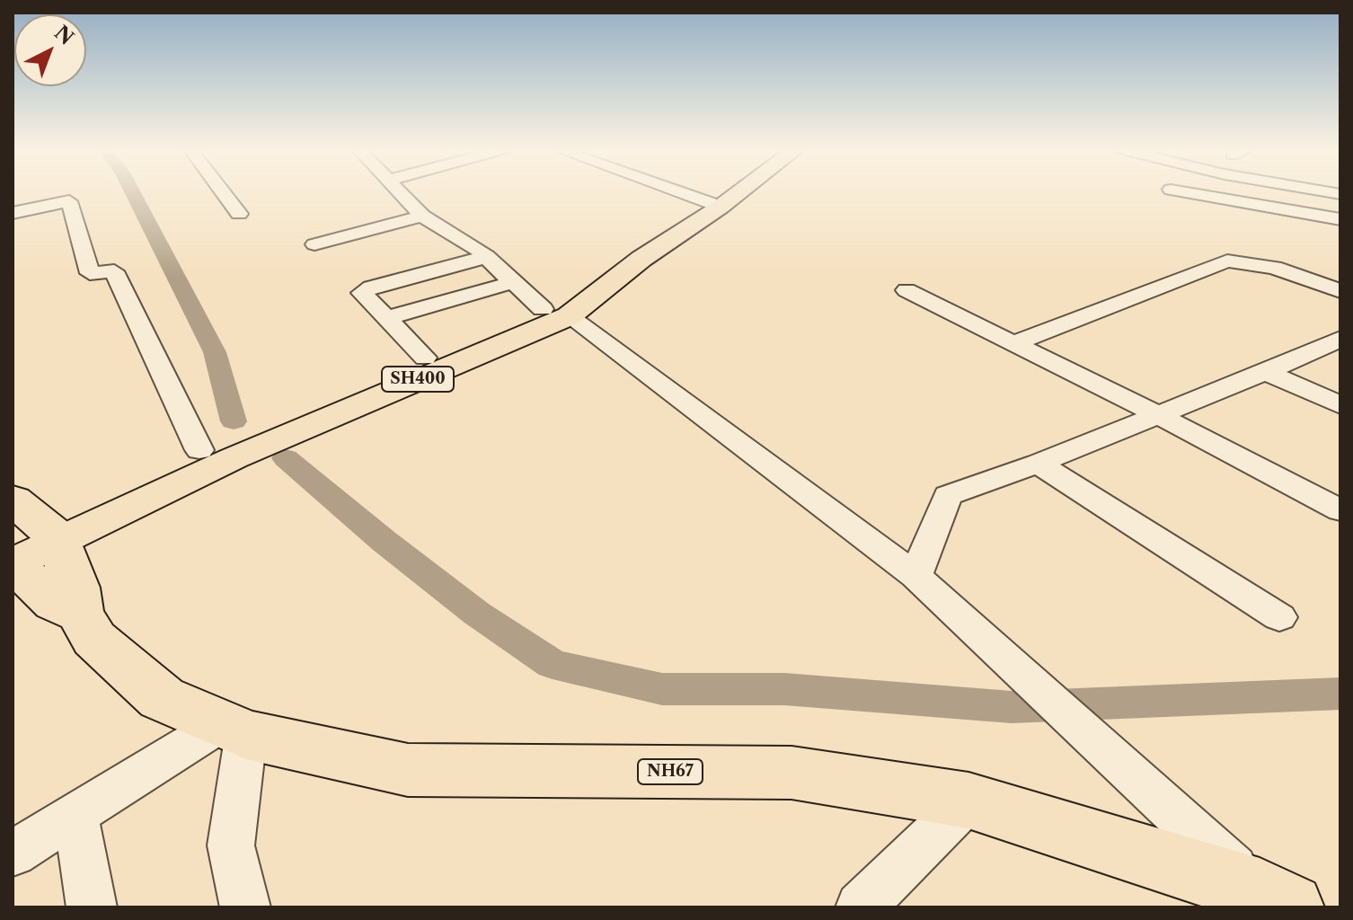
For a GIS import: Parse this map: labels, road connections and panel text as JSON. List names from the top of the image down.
{
  "streets": {
    "highway": ["NH67"],
    "main road": ["SH400"]
  },
  "crossings": [
    ["SH400", "NH67"]
  ],
  "north": "top right"
}
